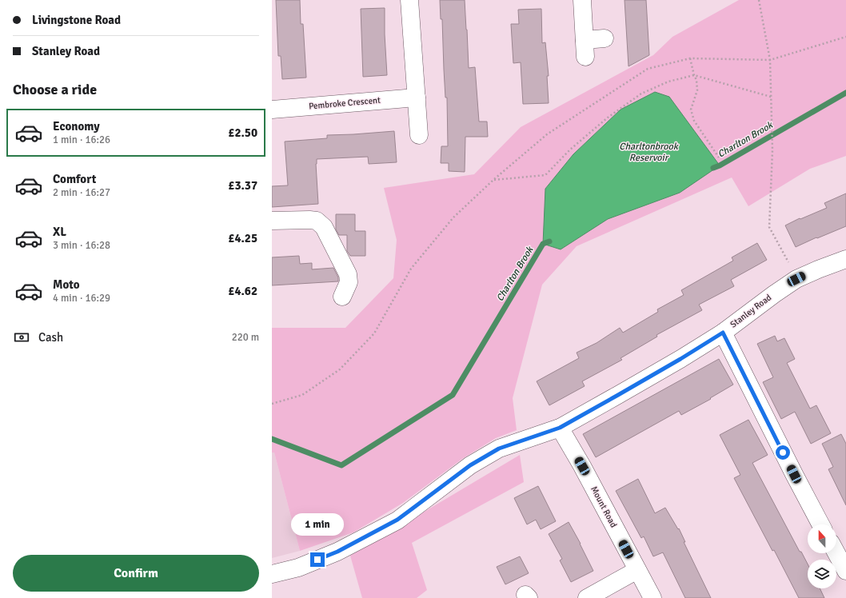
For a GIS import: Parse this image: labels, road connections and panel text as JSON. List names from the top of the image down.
{
  "streets": {
    "street": ["Pembroke Crescent", "Stanley Road", "Mount Road"]
  },
  "crossings": [
    ["Stanley Road", "Mount Road"]
  ],
  "water": ["Charlton Brook", "Charltonbrook Reservoir"],
  "north": "top",
  "page": {
    "banner": ["Livingstone Road", "Stanley Road"],
    "heading": "Choose a ride",
    "list": [
      {
        "name": "Economy",
        "note": "1 min · 16:26",
        "value": "£2.50"
      },
      {
        "name": "Comfort",
        "note": "2 min · 16:27",
        "value": "£3.37"
      },
      {
        "name": "XL",
        "note": "3 min · 16:28",
        "value": "£4.25"
      },
      {
        "name": "Moto",
        "note": "4 min · 16:29",
        "value": "£4.62"
      }
    ],
    "pay": ["Cash", "220 m"],
    "bubble": "1 min",
    "buttons": "Confirm"
  }
}
